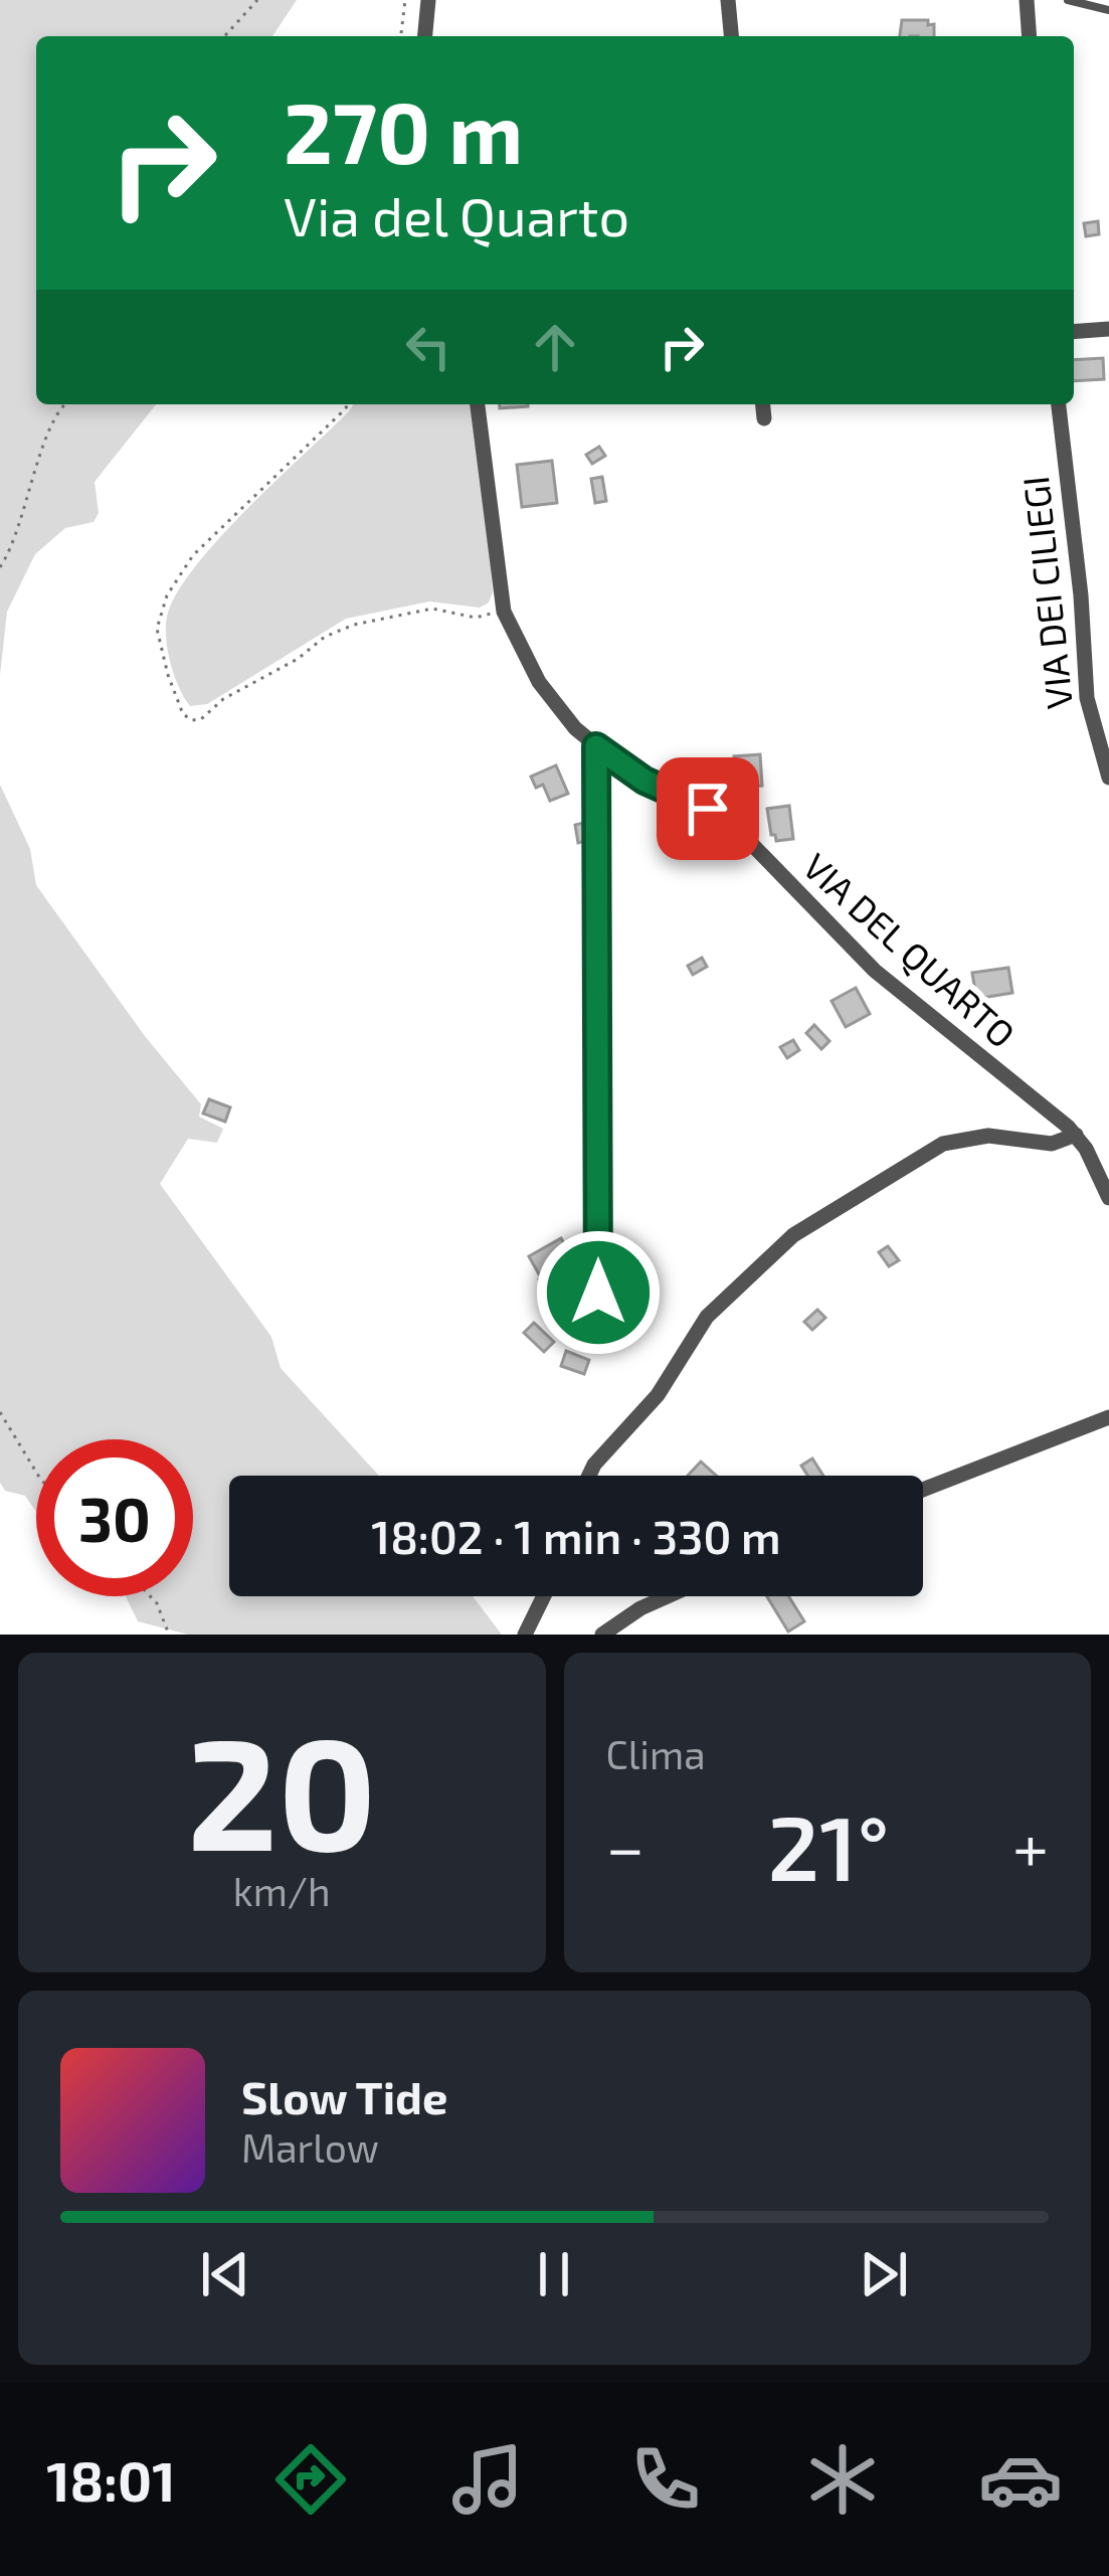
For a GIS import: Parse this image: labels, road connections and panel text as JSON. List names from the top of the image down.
{
  "streets": {
    "street": ["VIA DEI CILIEGI", "VIA DEL QUARTO"]
  },
  "page": {
    "turn": ["270 m", "Via del Quarto"],
    "limit": "30",
    "trip": "18:02 · 1 min · 330 m",
    "tile": [
      ["20", "km/h"],
      "Clima"
    ],
    "heat": ["−", "21°", "+"],
    "song": ["Slow Tide", "Marlow"],
    "tabs": "18:01"
  }
}
